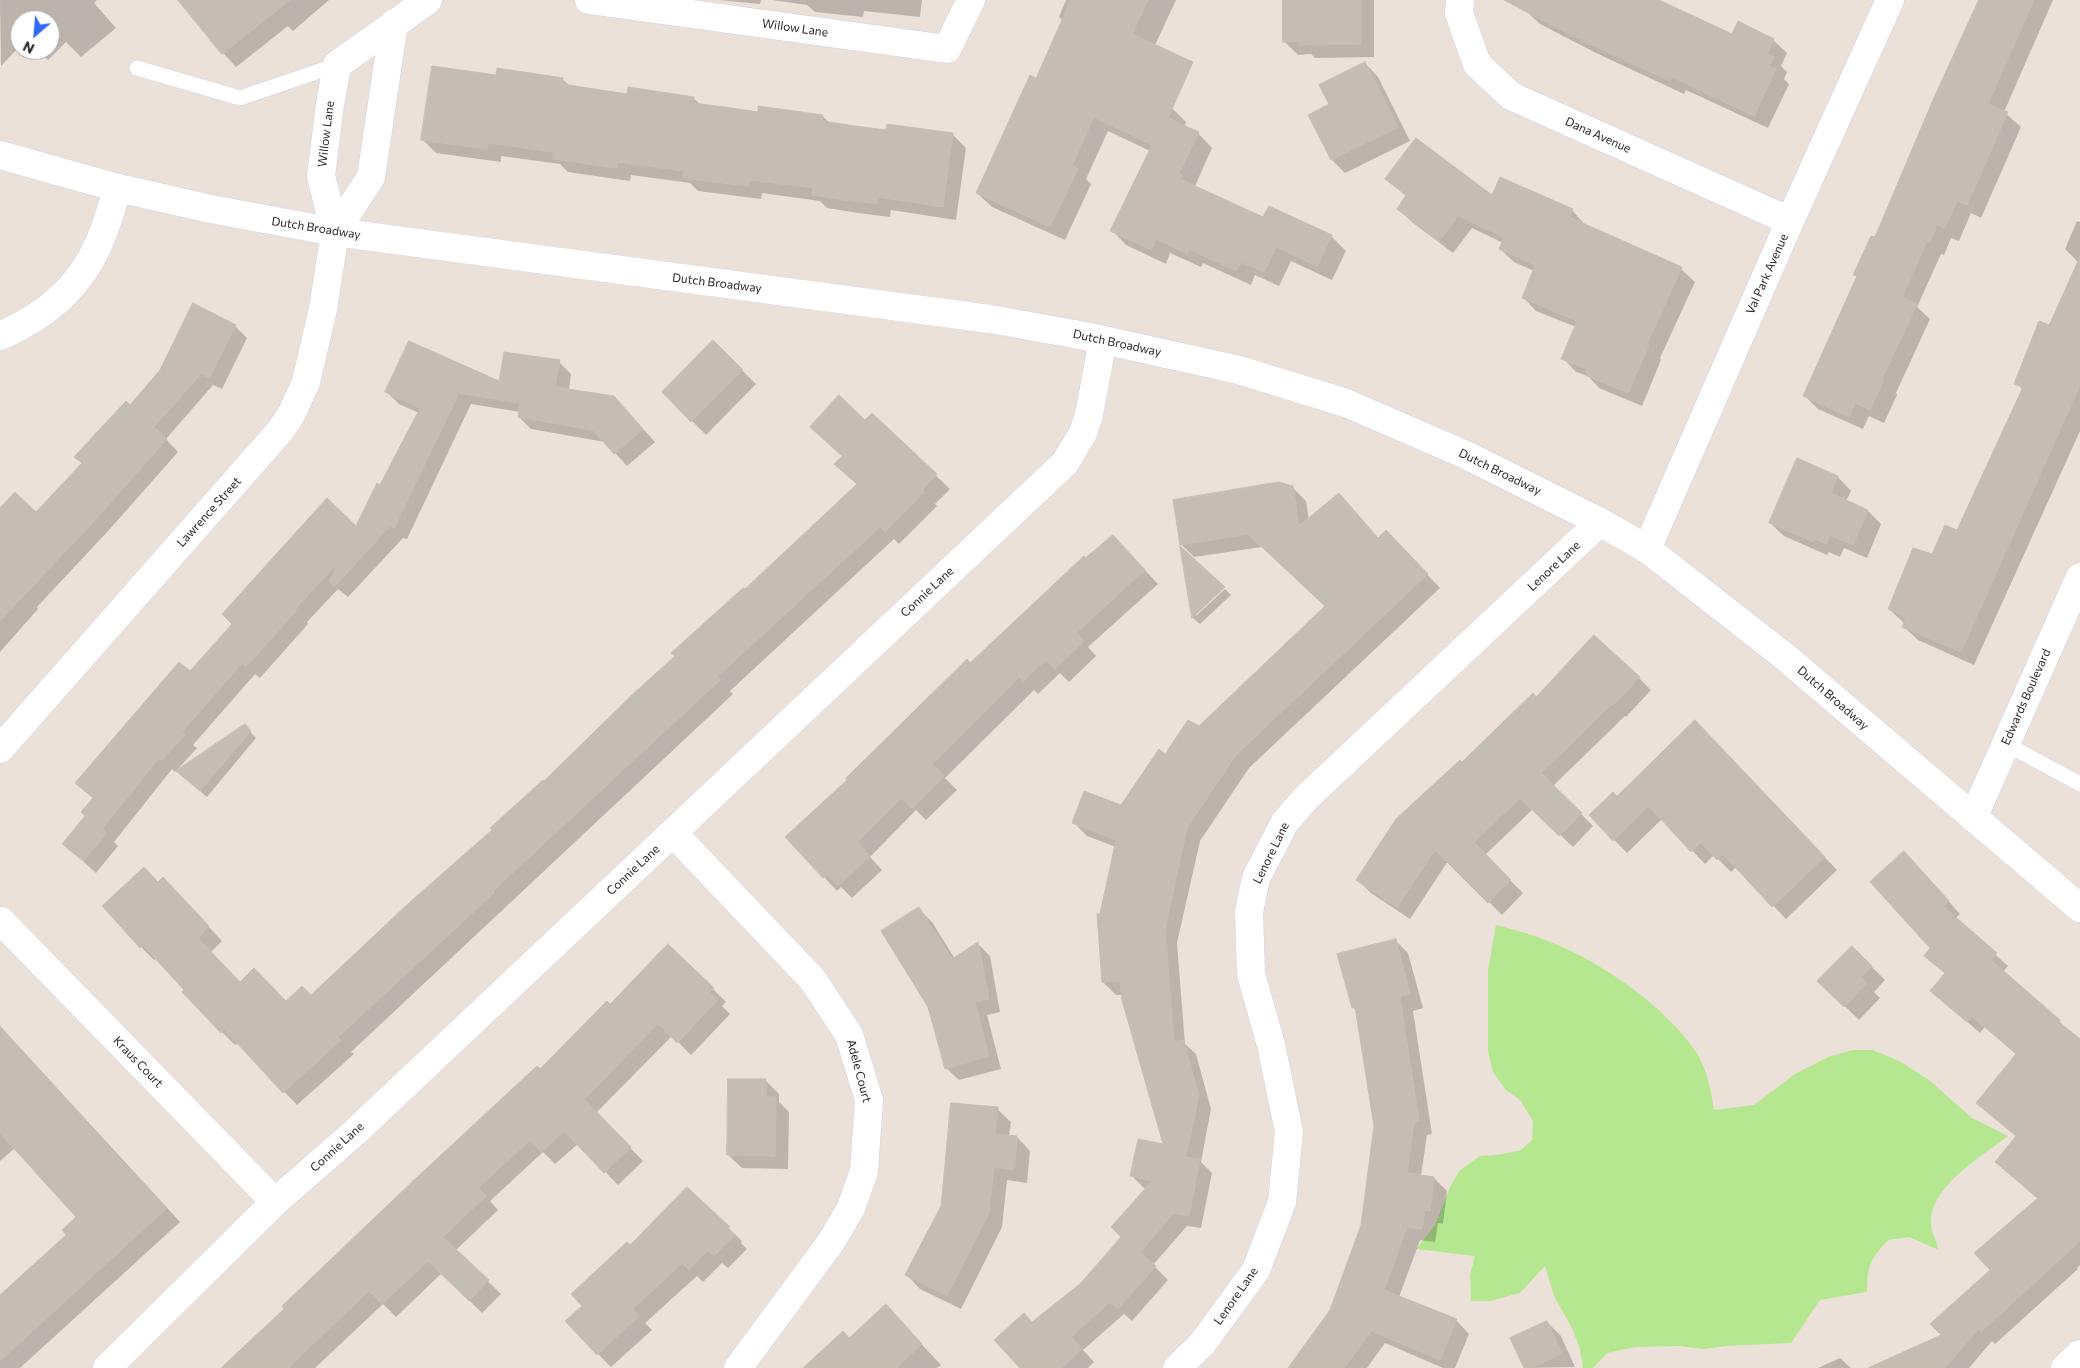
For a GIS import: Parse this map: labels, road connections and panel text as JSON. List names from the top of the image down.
{
  "streets": {
    "street": [
      "Willow Lane",
      "Dana Avenue",
      "Dutch Broadway",
      "Val Park Avenue",
      "Lawrence Street",
      "Lenore Lane",
      "Connie Lane",
      "Edwards Boulevard",
      "Kraus Court",
      "Adele Court"
    ]
  },
  "crossings": [
    ["Willow Lane", "Dutch Broadway"],
    ["Willow Lane", "Lawrence Street"],
    ["Dana Avenue", "Val Park Avenue"],
    ["Dutch Broadway", "Val Park Avenue"],
    ["Dutch Broadway", "Lawrence Street"],
    ["Dutch Broadway", "Lenore Lane"],
    ["Dutch Broadway", "Connie Lane"],
    ["Dutch Broadway", "Edwards Boulevard"],
    ["Connie Lane", "Kraus Court"],
    ["Connie Lane", "Adele Court"]
  ],
  "north": "bottom left"
}
